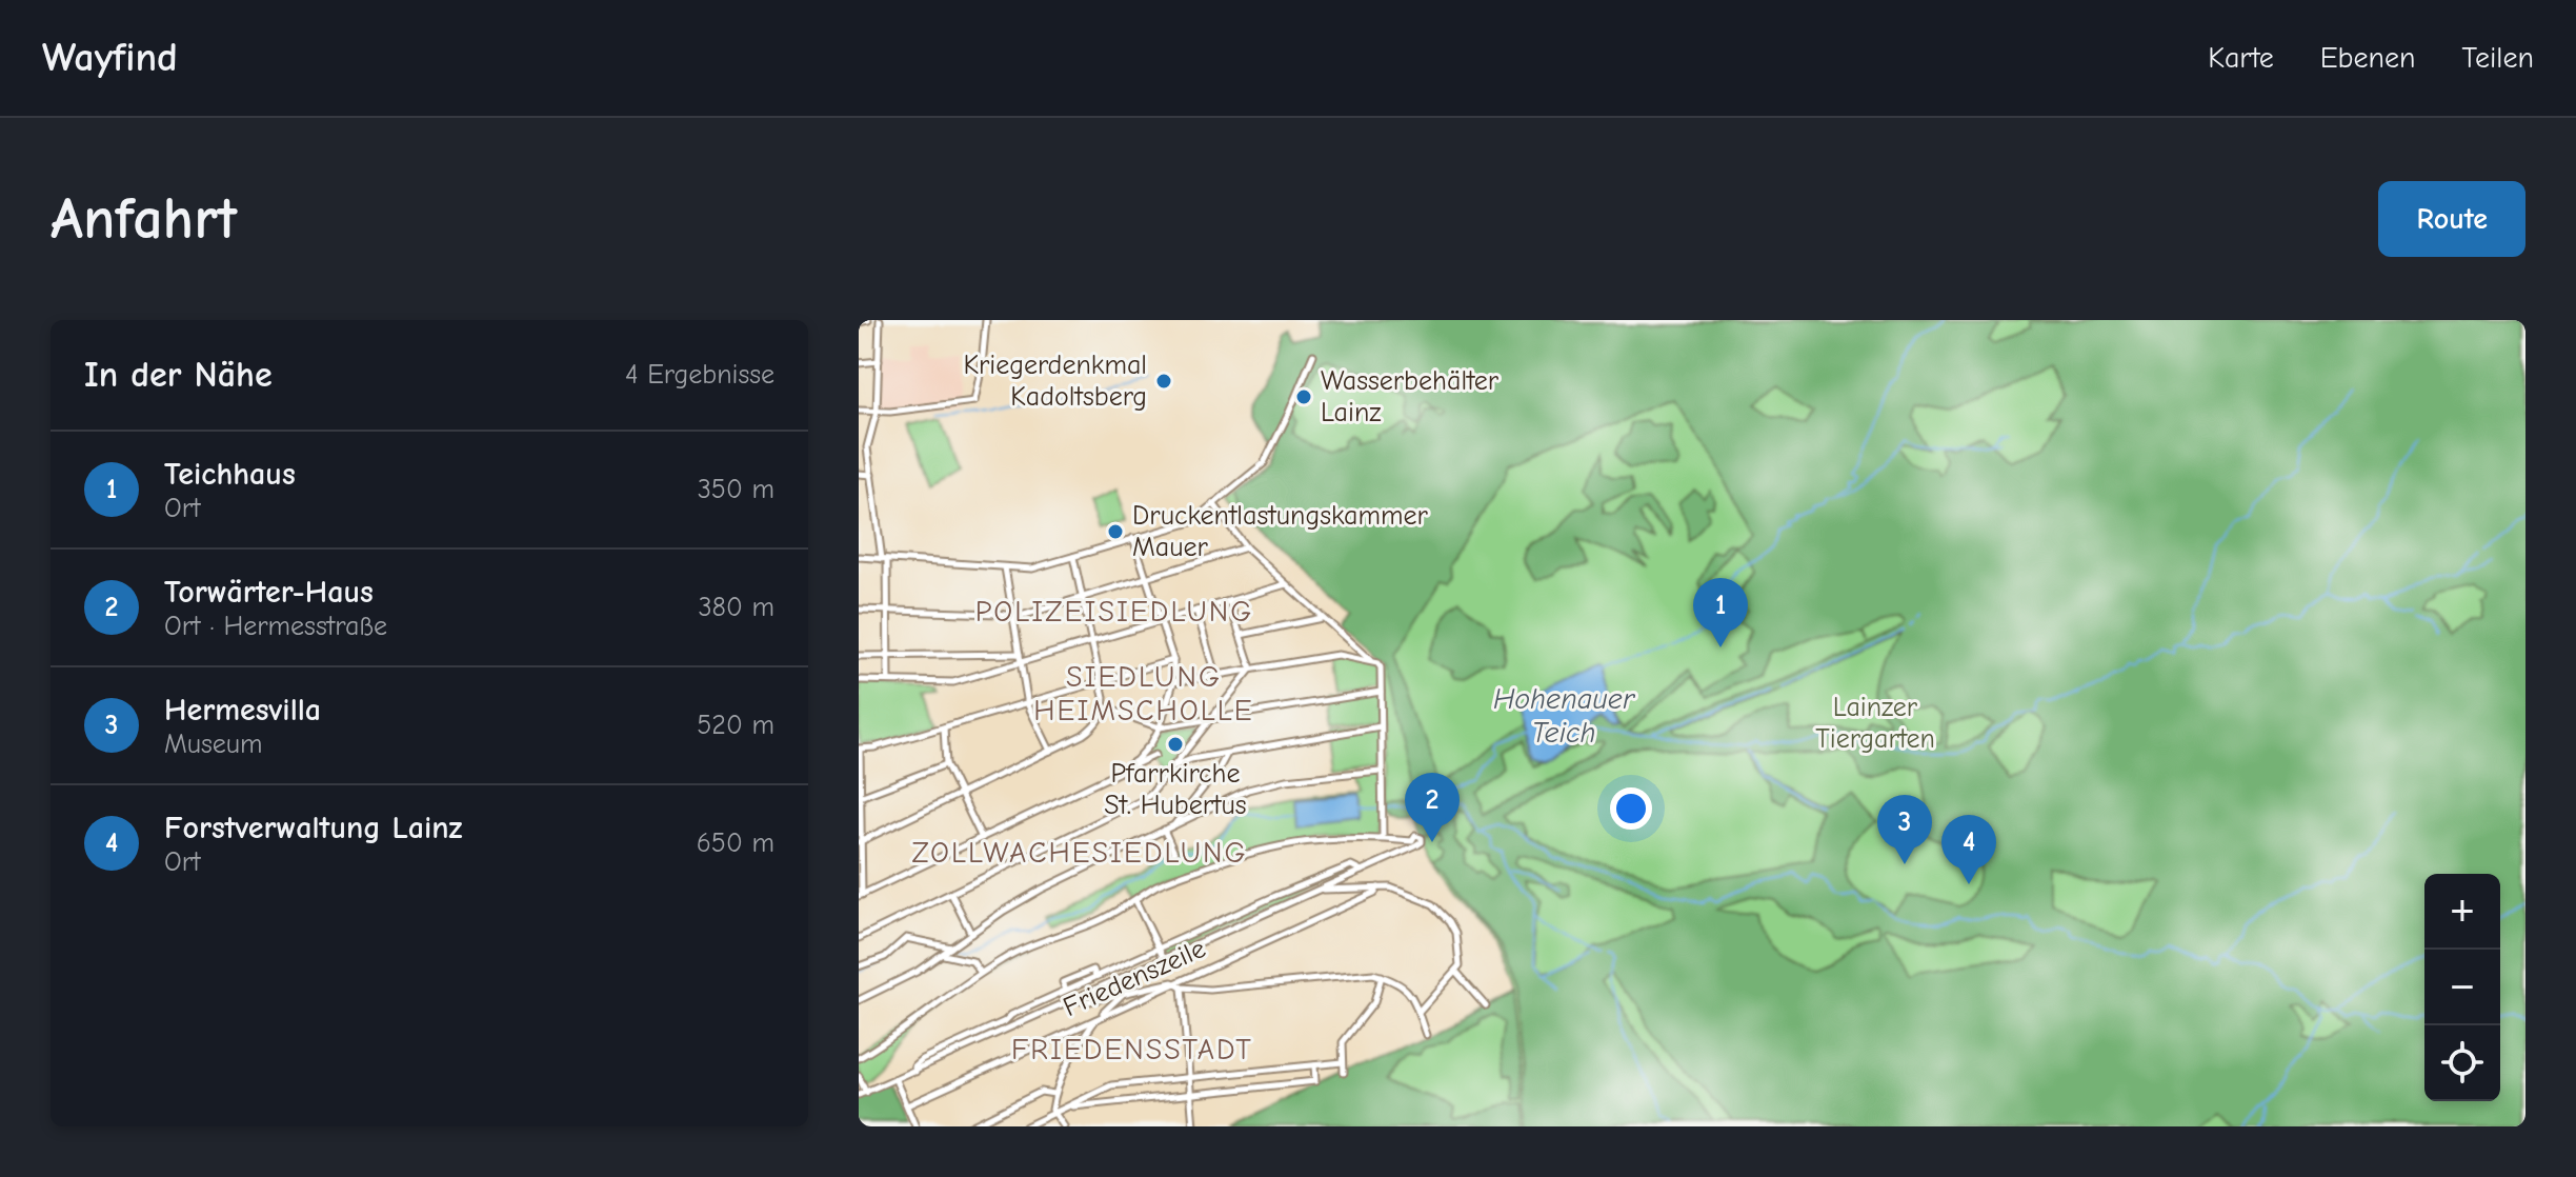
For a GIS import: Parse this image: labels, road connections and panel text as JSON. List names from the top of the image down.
{
  "streets": {
    "street": ["Friedenszeile"]
  },
  "districts": [
    "POLIZEISIEDLUNG",
    "SIEDLUNG HEIMSCHOLLE",
    "ZOLLWACHESIEDLUNG",
    "FRIEDENSSTADT"
  ],
  "water": ["Hohenauer Teich"],
  "parks": ["Lainzer Tiergarten"],
  "places": [
    "Kriegerdenkmal Kadoltsberg",
    "Wasserbehälter Lainz",
    "Druckentlastungskammer Mauer",
    "Pfarrkirche St. Hubertus"
  ],
  "page": {
    "header": "Wayfind",
    "nav": ["Karte", "Ebenen", "Teilen"],
    "buttons": "Route",
    "title": "Anfahrt",
    "heading": ["In der Nähe", "4 Ergebnisse"],
    "list": [
      {
        "mark": "1",
        "name": "Teichhaus",
        "note": "Ort",
        "value": "350 m"
      },
      {
        "mark": "2",
        "name": "Torwärter-Haus",
        "note": "Ort · Hermesstraße",
        "value": "380 m"
      },
      {
        "mark": "3",
        "name": "Hermesvilla",
        "note": "Museum",
        "value": "520 m"
      },
      {
        "mark": "4",
        "name": "Forstverwaltung Lainz",
        "note": "Ort",
        "value": "650 m"
      }
    ],
    "pins": [
      "1",
      "2",
      "3",
      "4"
    ],
    "map_buttons": ["+", "−"]
  }
}
